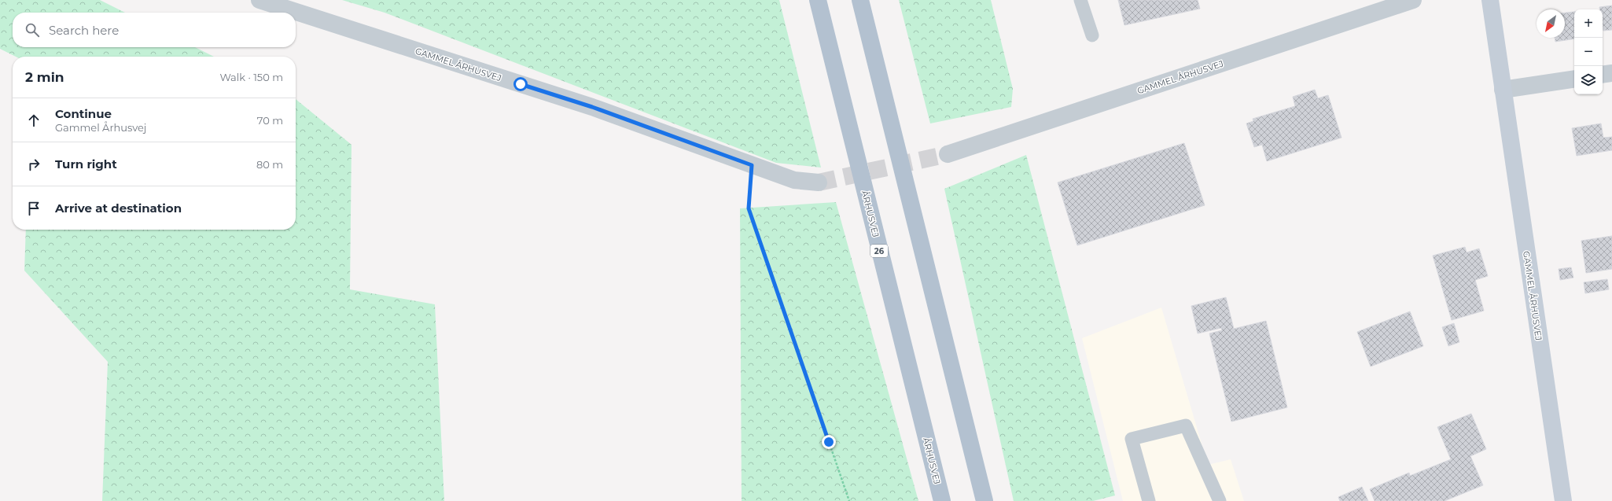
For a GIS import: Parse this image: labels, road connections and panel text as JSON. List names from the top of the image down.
{
  "streets": {
    "main road": ["ÅRHUSVEJ", "26"],
    "street": ["GAMMEL ÅRHUSVEJ"]
  },
  "north": "bottom left",
  "page": {
    "map_buttons": ["+", "−"],
    "search": "Search here",
    "heading": ["2 min", "Walk · 150 m"],
    "list": [
      ["Continue", "Gammel Århusvej", "70 m"],
      ["Turn right", "80 m"],
      "Arrive at destination"
    ]
  }
}
